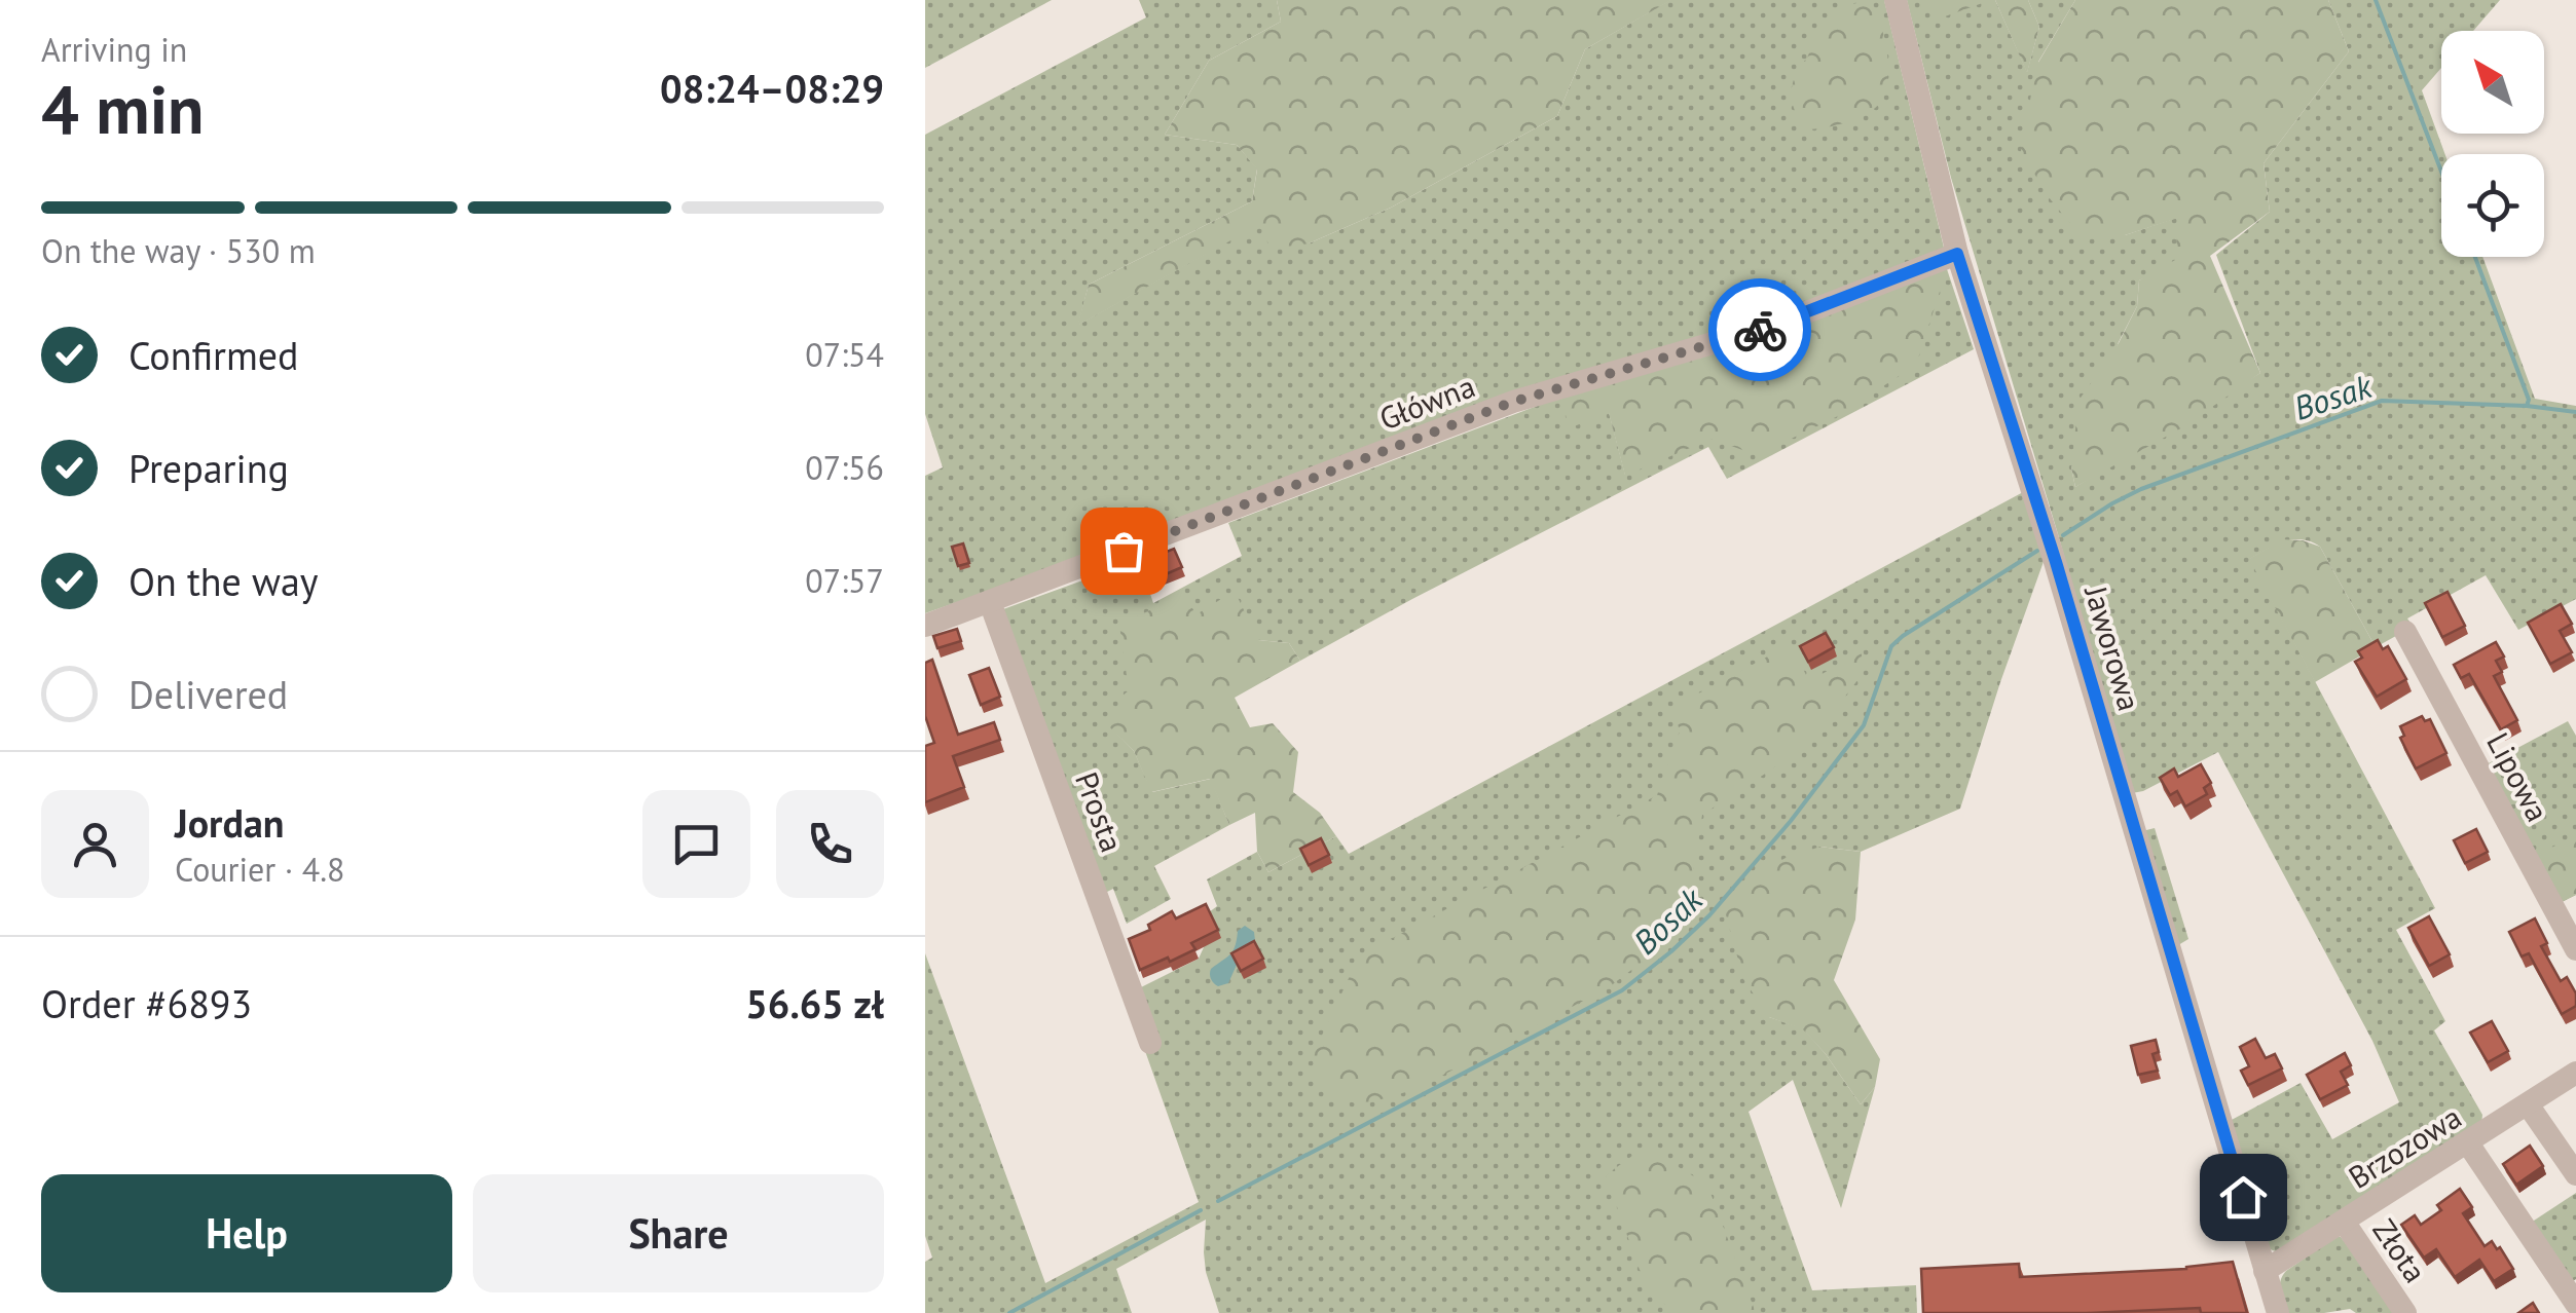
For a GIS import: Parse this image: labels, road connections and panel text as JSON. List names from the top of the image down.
{
  "streets": {
    "street": [
      "Główna",
      "Jaworowa",
      "Lipowa",
      "Prosta",
      "Brzozowa",
      "Złota"
    ]
  },
  "crossings": [
    ["Główna", "Jaworowa"],
    ["Główna", "Prosta"],
    ["Jaworowa", "Brzozowa"],
    ["Brzozowa", "Złota"]
  ],
  "water": ["Bosak"],
  "north": "top left",
  "page": {
    "heading": ["4 min", "Arriving in", "08:24–08:29"],
    "panel": [
      "Jordan",
      "Courier · 4.8",
      "Order #6893",
      "56.65 zł"
    ],
    "bar": "On the way · 530 m",
    "list": [
      ["Confirmed", "07:54"],
      ["Preparing", "07:56"],
      ["On the way", "07:57"],
      "Delivered"
    ],
    "buttons": ["Help", "Share"]
  }
}
